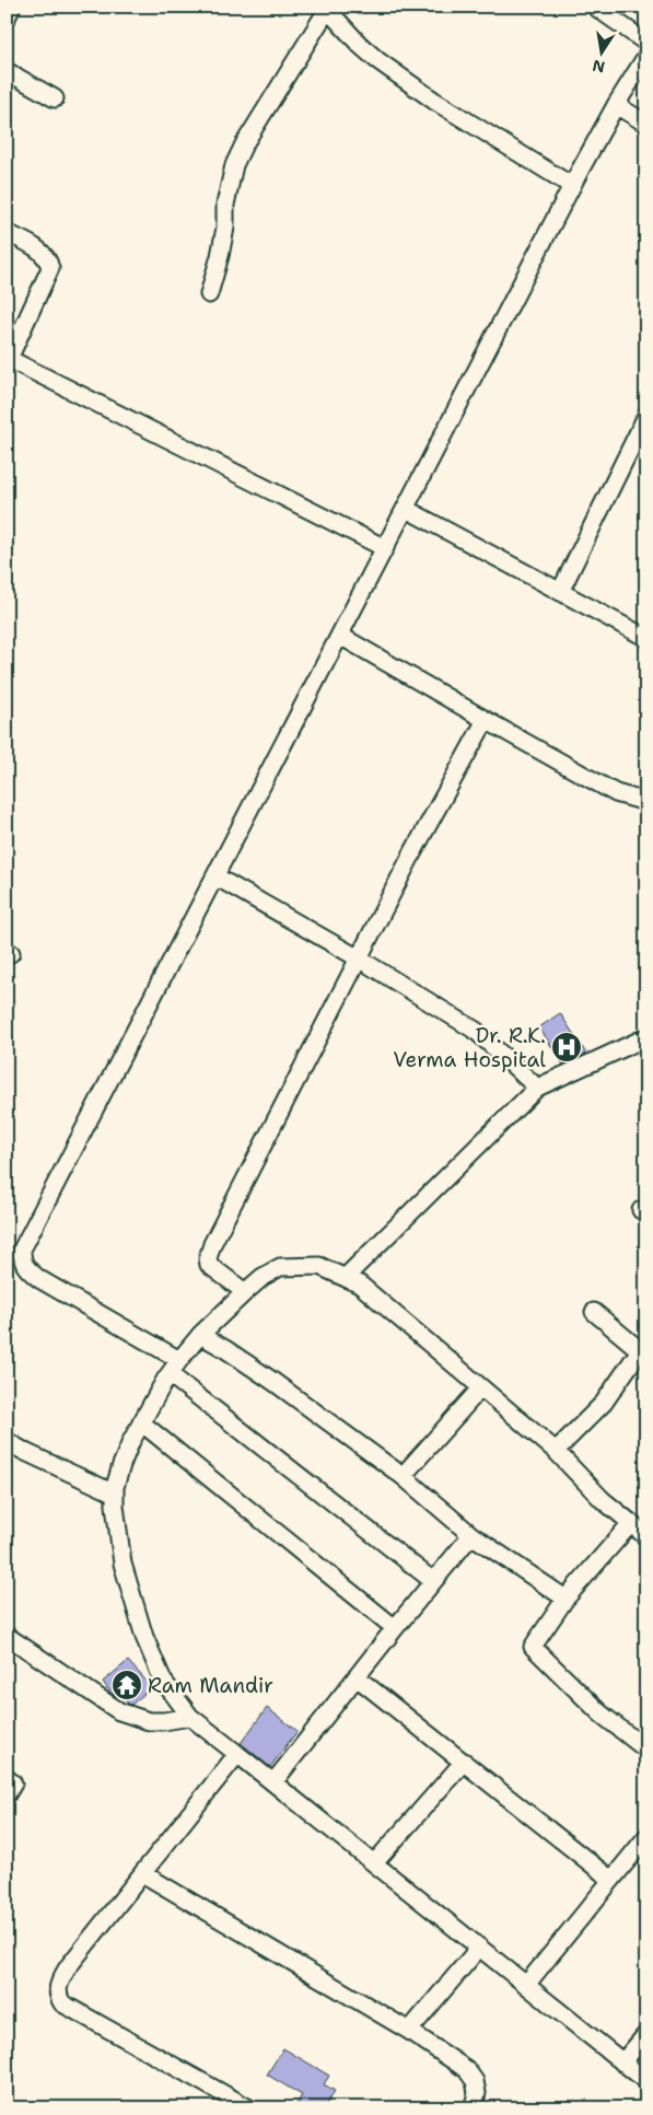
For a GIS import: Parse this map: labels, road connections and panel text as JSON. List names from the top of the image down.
{
  "places": {
    "hospital": ["Dr. R.K. Verma Hospital"],
    "temple": ["Ram Mandir"]
  },
  "north": "bottom"
}
